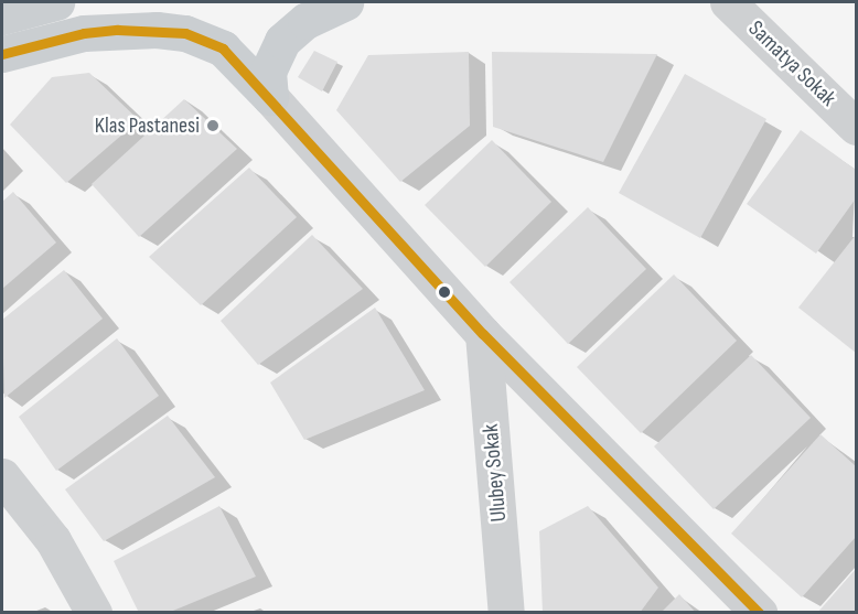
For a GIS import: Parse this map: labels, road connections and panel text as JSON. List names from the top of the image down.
{
  "streets": {
    "street": ["Samatya Sokak", "Ulubey Sokak"]
  },
  "places": ["Klas Pastanesi"]
}
